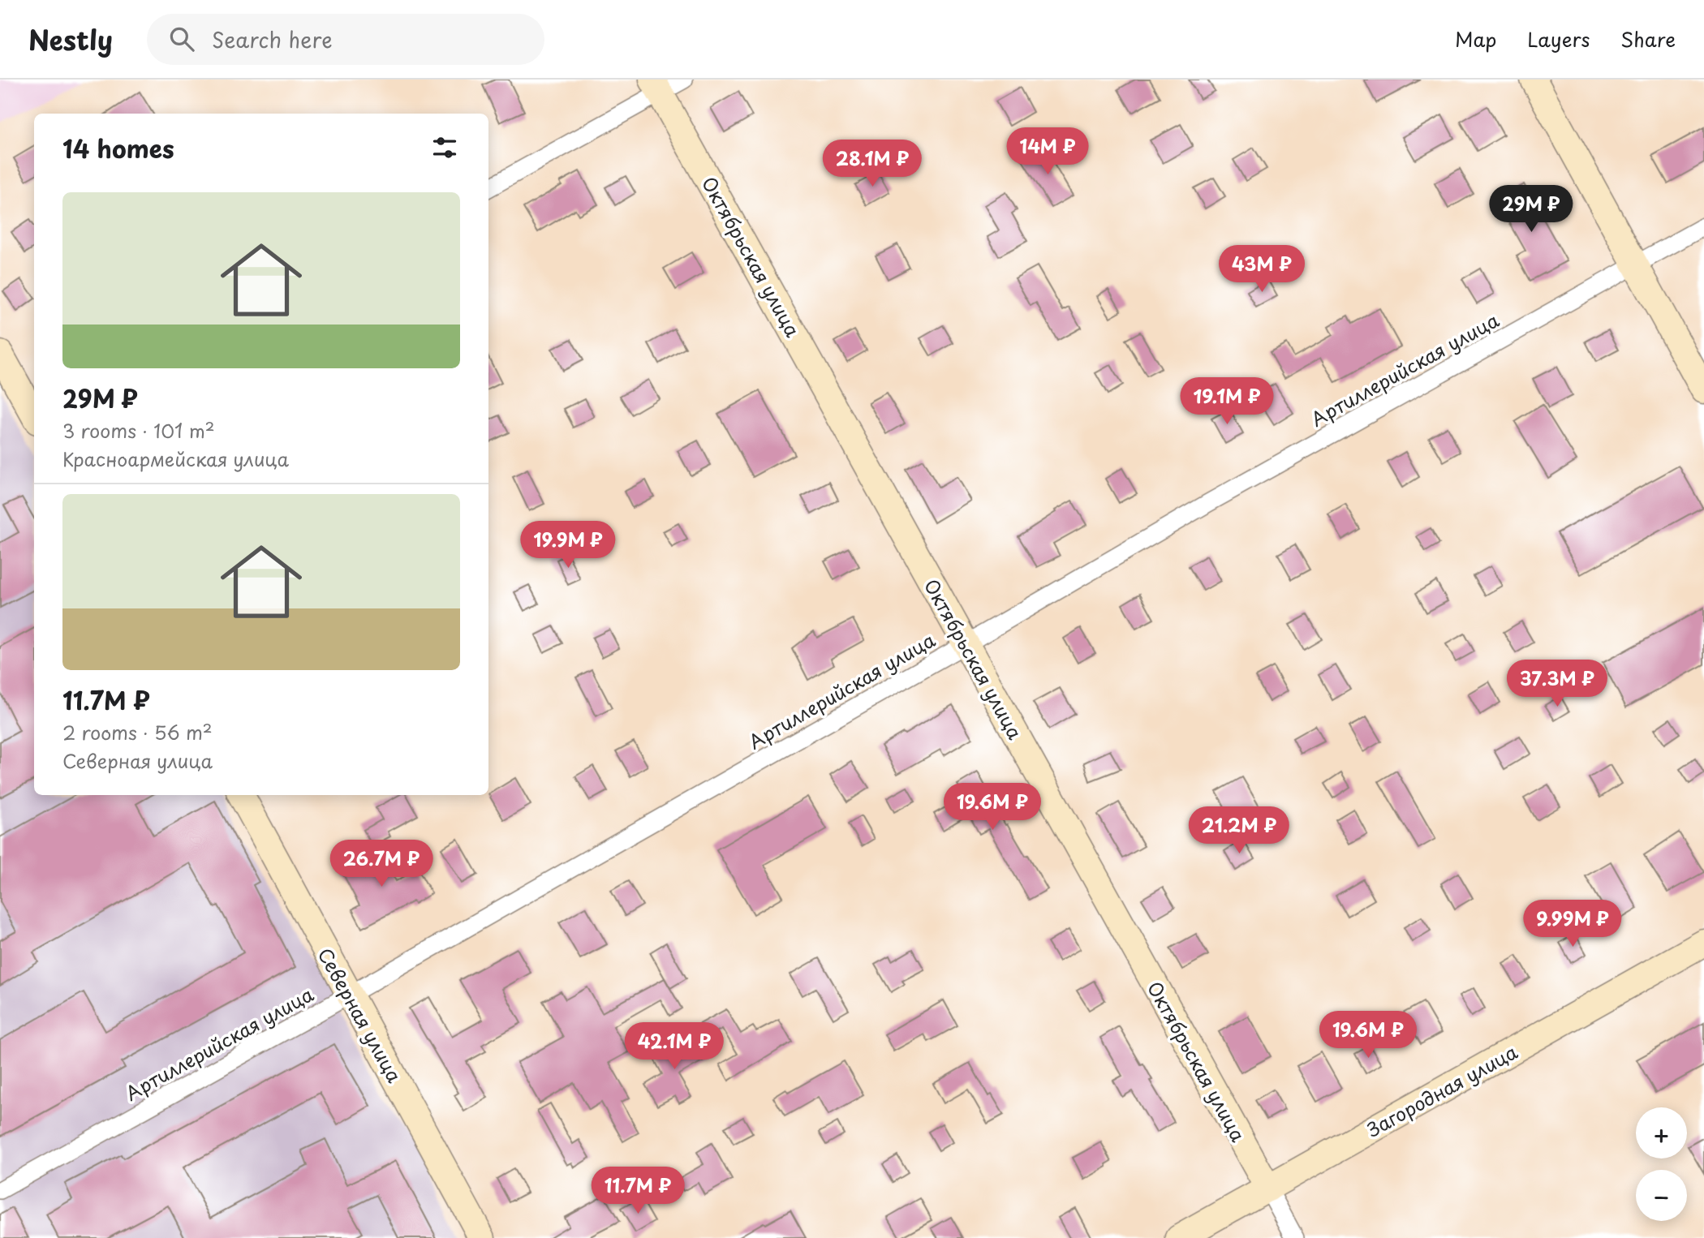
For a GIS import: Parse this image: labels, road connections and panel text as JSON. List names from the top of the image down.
{
  "streets": {
    "main road": ["Октябрьская улица", "Северная улица", "Загородная улица"],
    "street": ["Артиллерийская улица"]
  },
  "crossings": [
    ["Октябрьская улица", "Артиллерийская улица"],
    ["Октябрьская улица", "Загородная улица"],
    ["Артиллерийская улица", "Северная улица"]
  ],
  "page": {
    "header": "Nestly",
    "search": "Search here",
    "nav": ["Map", "Layers", "Share"],
    "heading": "14 homes",
    "price": [
      "14M ₽",
      "28.1M ₽",
      "29M ₽",
      "43M ₽",
      "19.1M ₽",
      "19.9M ₽",
      "37.3M ₽",
      "19.6M ₽",
      "21.2M ₽",
      "26.7M ₽",
      "9.99M ₽",
      "19.6M ₽",
      "42.1M ₽",
      "11.7M ₽"
    ],
    "list": [
      {
        "name": "29M ₽",
        "note": "3 rooms · 101 m² · Красноармейская улица"
      },
      {
        "name": "11.7M ₽",
        "note": "2 rooms · 56 m² · Северная улица"
      }
    ],
    "map_buttons": ["+", "−"]
  }
}
